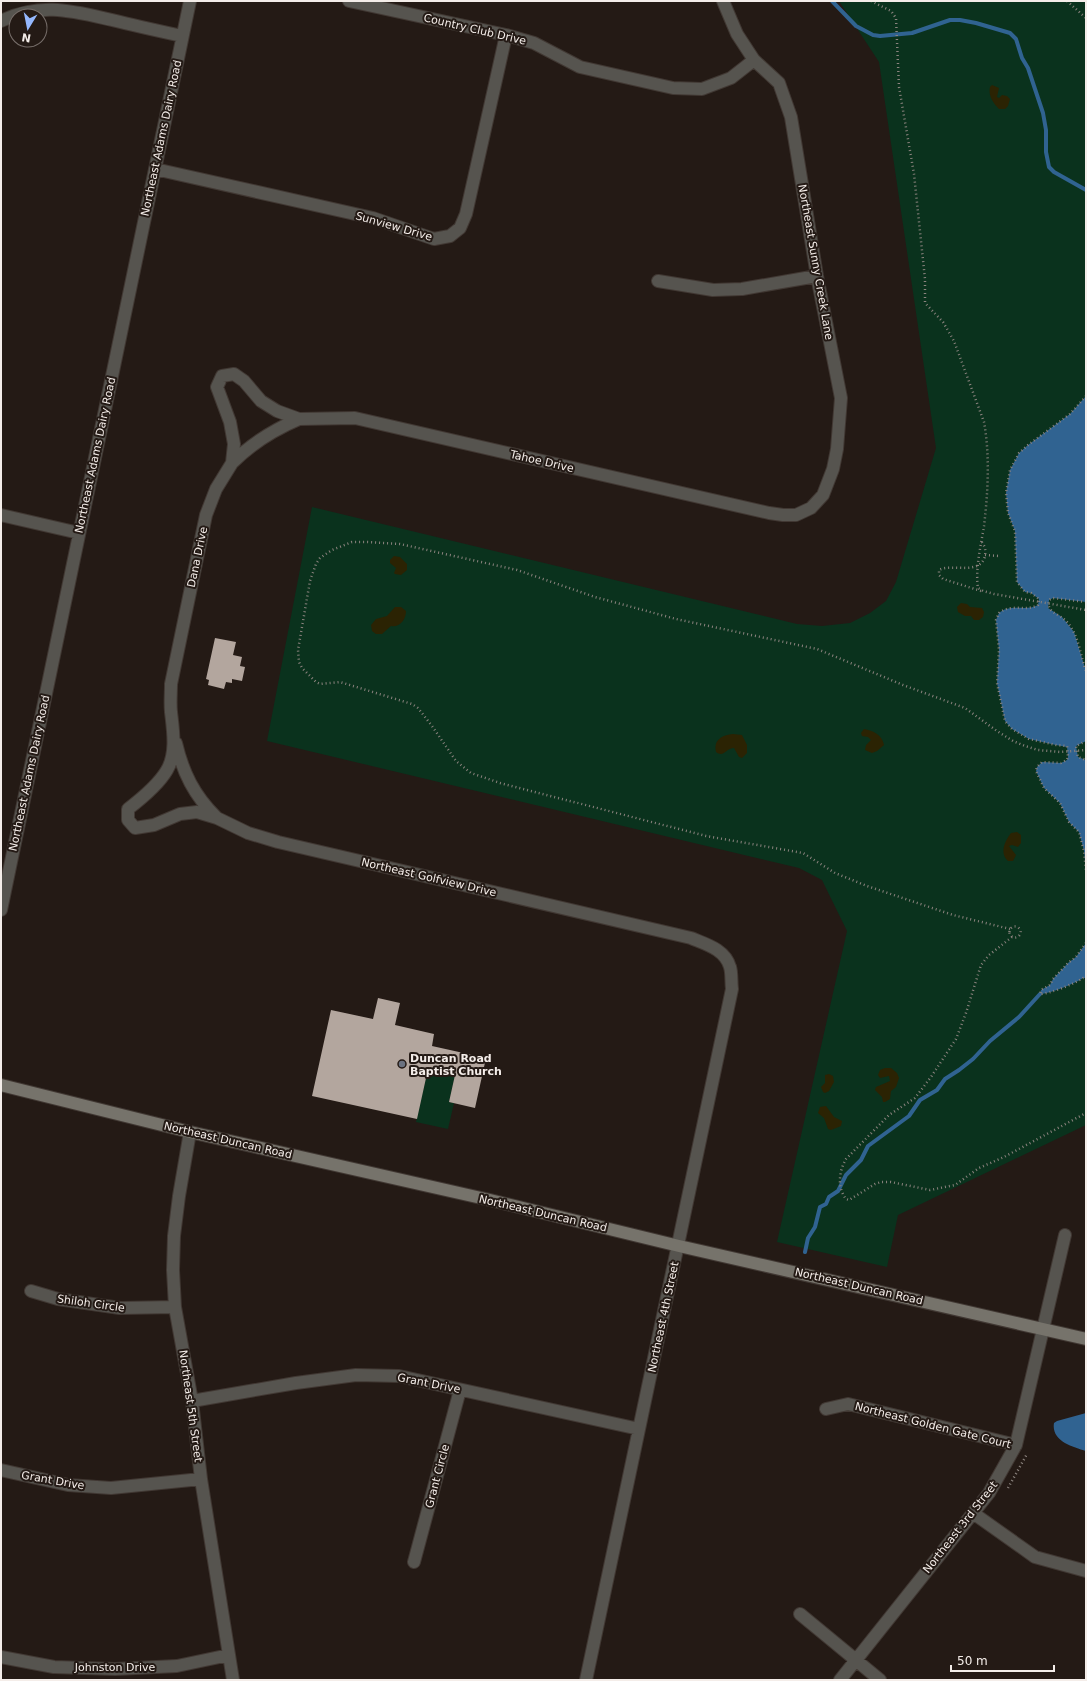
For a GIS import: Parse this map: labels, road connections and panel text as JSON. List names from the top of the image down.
{
  "streets": {
    "street": [
      "Country Club Drive",
      "Northeast Adams Dairy Road",
      "Sunview Drive",
      "Northeast Sunny Creek Lane",
      "Tahoe Drive",
      "Dana Drive",
      "Northeast Golfview Drive",
      "Northeast Duncan Road",
      "Shiloh Circle",
      "Northeast 4th Street",
      "Grant Drive",
      "Northeast 5th Street",
      "Northeast Golden Gate Court",
      "Grant Circle",
      "Northeast 3rd Street",
      "Johnston Drive"
    ]
  },
  "crossings": [
    ["Country Club Drive", "Sunview Drive"],
    ["Country Club Drive", "Northeast Sunny Creek Lane"],
    ["Northeast Adams Dairy Road", "Sunview Drive"],
    ["Northeast Sunny Creek Lane", "Tahoe Drive"],
    ["Tahoe Drive", "Dana Drive"],
    ["Dana Drive", "Northeast Golfview Drive"],
    ["Northeast Golfview Drive", "Northeast 4th Street"],
    ["Northeast Duncan Road", "Northeast 4th Street"],
    ["Northeast Duncan Road", "Northeast 5th Street"],
    ["Northeast Duncan Road", "Northeast 3rd Street"],
    ["Shiloh Circle", "Northeast 5th Street"],
    ["Northeast 4th Street", "Grant Drive"],
    ["Grant Drive", "Northeast 5th Street"],
    ["Grant Drive", "Grant Circle"],
    ["Northeast 5th Street", "Johnston Drive"],
    ["Northeast Golden Gate Court", "Northeast 3rd Street"]
  ],
  "places": ["Duncan Road Baptist Church"],
  "scale_bar": "50 m",
  "north": "bottom"
}
